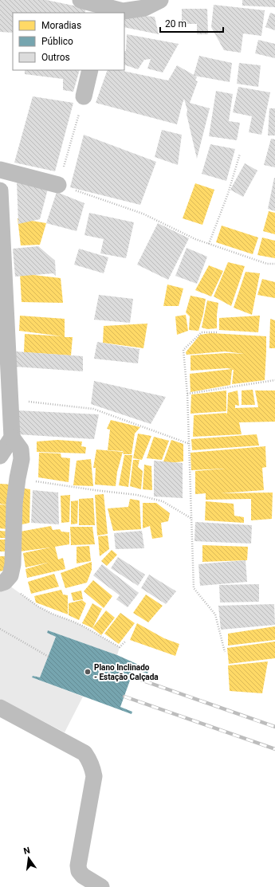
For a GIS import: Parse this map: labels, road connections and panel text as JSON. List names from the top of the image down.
{
  "places": ["Plano Inclinado - Estação Calçada"],
  "legend": ["Moradias", "Público", "Outros"],
  "scale_bar": "20 m",
  "north": "top"
}
